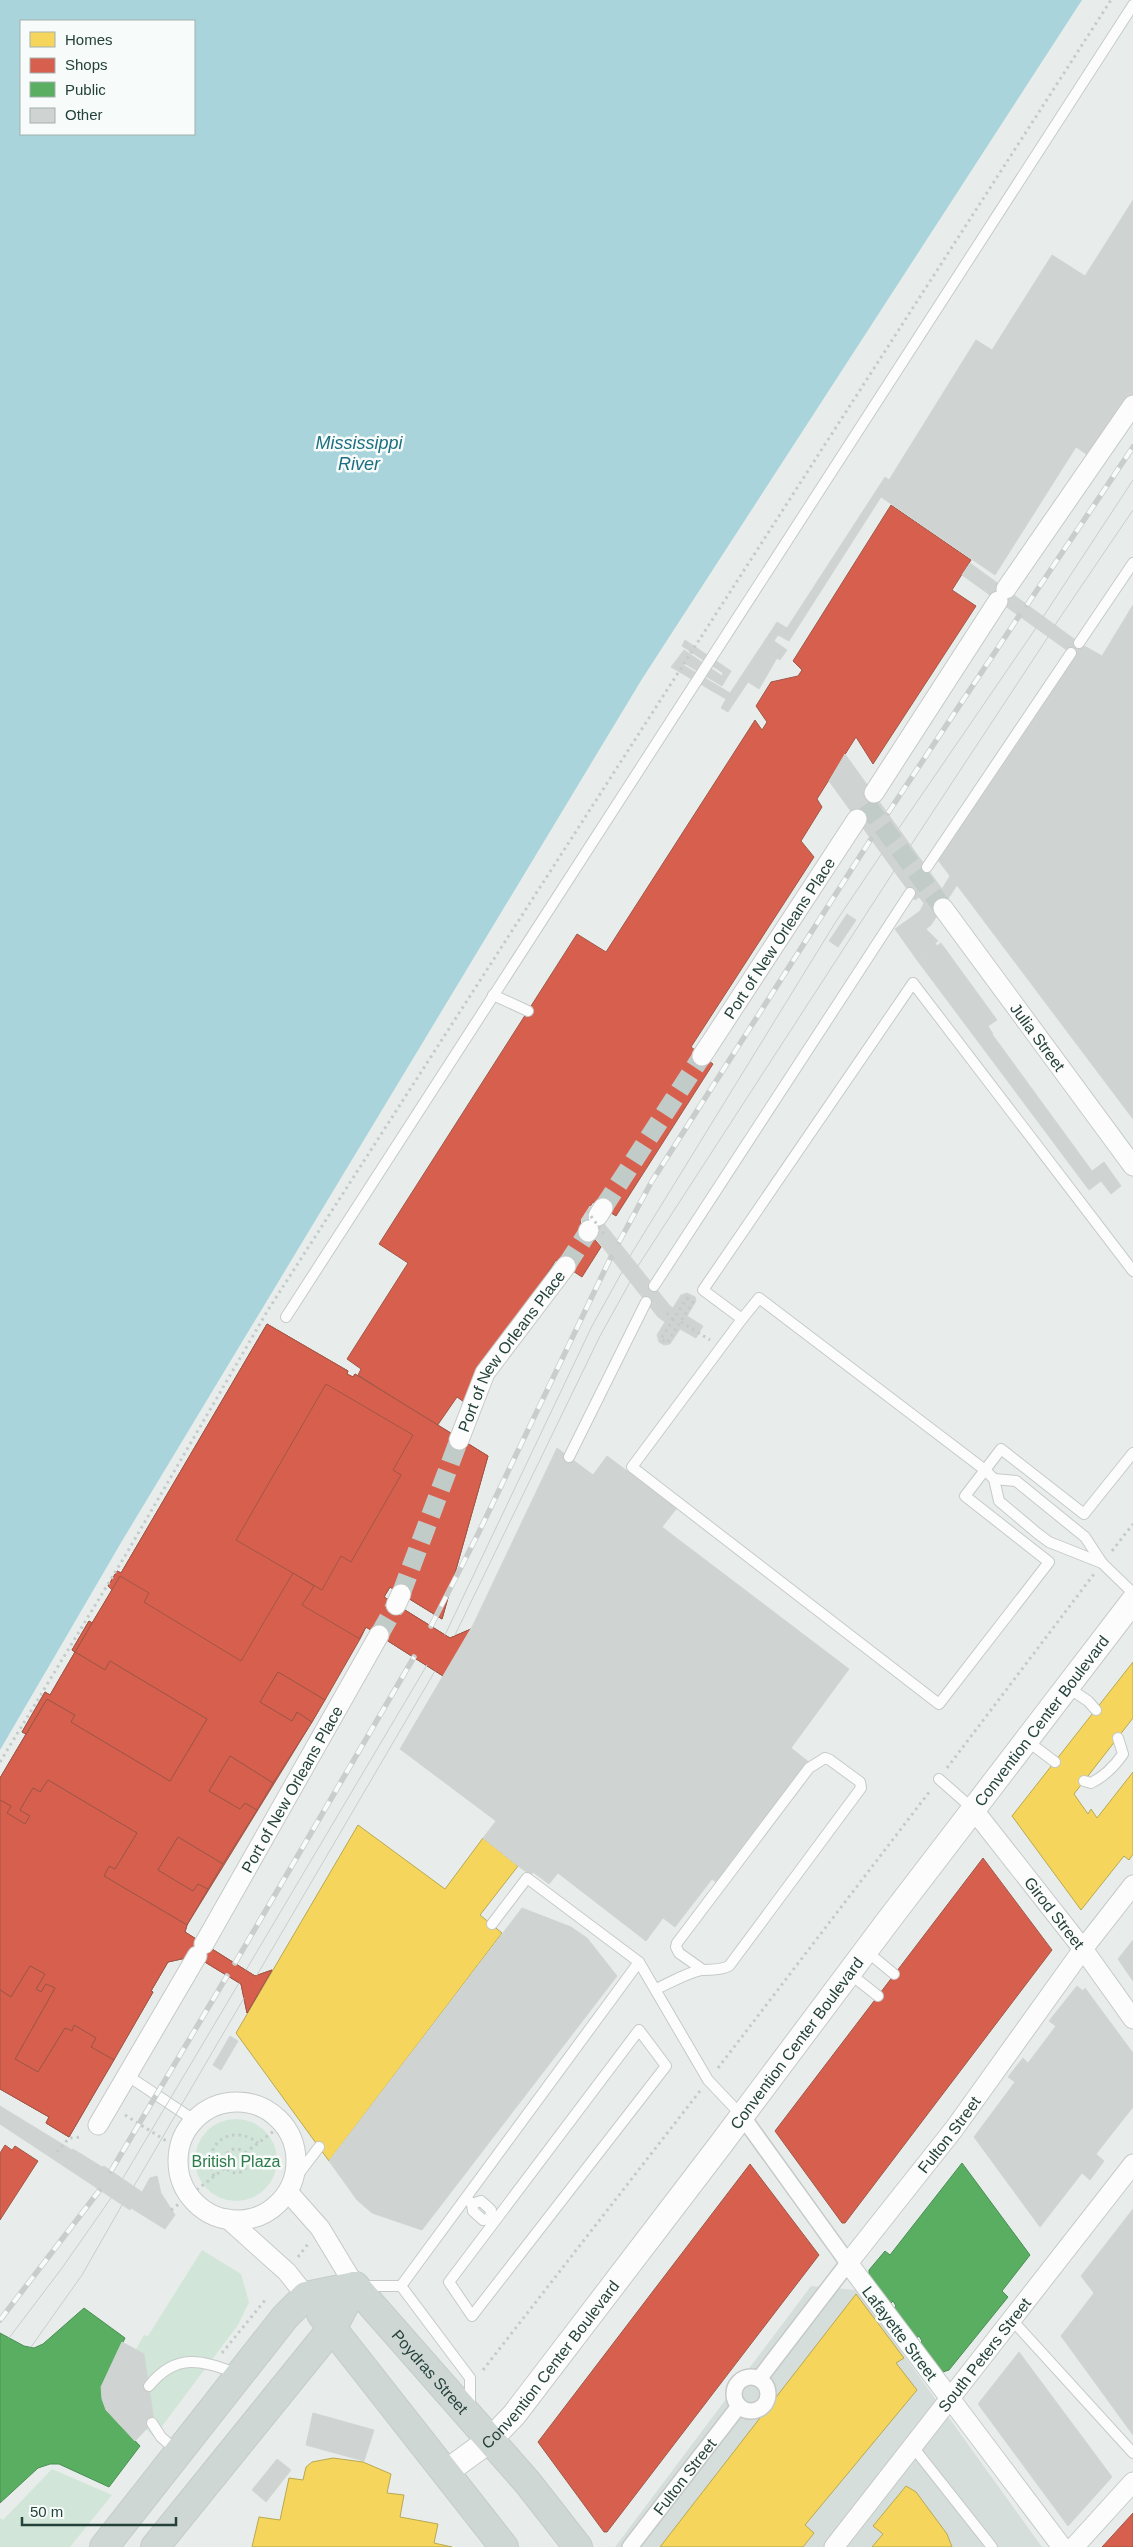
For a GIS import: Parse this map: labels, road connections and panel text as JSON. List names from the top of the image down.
{
  "streets": {
    "main road": ["Poydras Street"],
    "street": [
      "Port of New Orleans Place",
      "Julia Street",
      "Convention Center Boulevard",
      "Girod Street",
      "Fulton Street",
      "Lafayette Street",
      "South Peters Street"
    ]
  },
  "crossings": [
    ["Convention Center Boulevard", "Girod Street"],
    ["Convention Center Boulevard", "Lafayette Street"],
    ["Convention Center Boulevard", "Poydras Street"],
    ["Girod Street", "Fulton Street"],
    ["Fulton Street", "Lafayette Street"],
    ["Lafayette Street", "South Peters Street"]
  ],
  "water": ["Mississippi River"],
  "parks": ["British Plaza"],
  "legend": [
    "Homes",
    "Shops",
    "Public",
    "Other"
  ],
  "scale_bar": "50 m"
}
